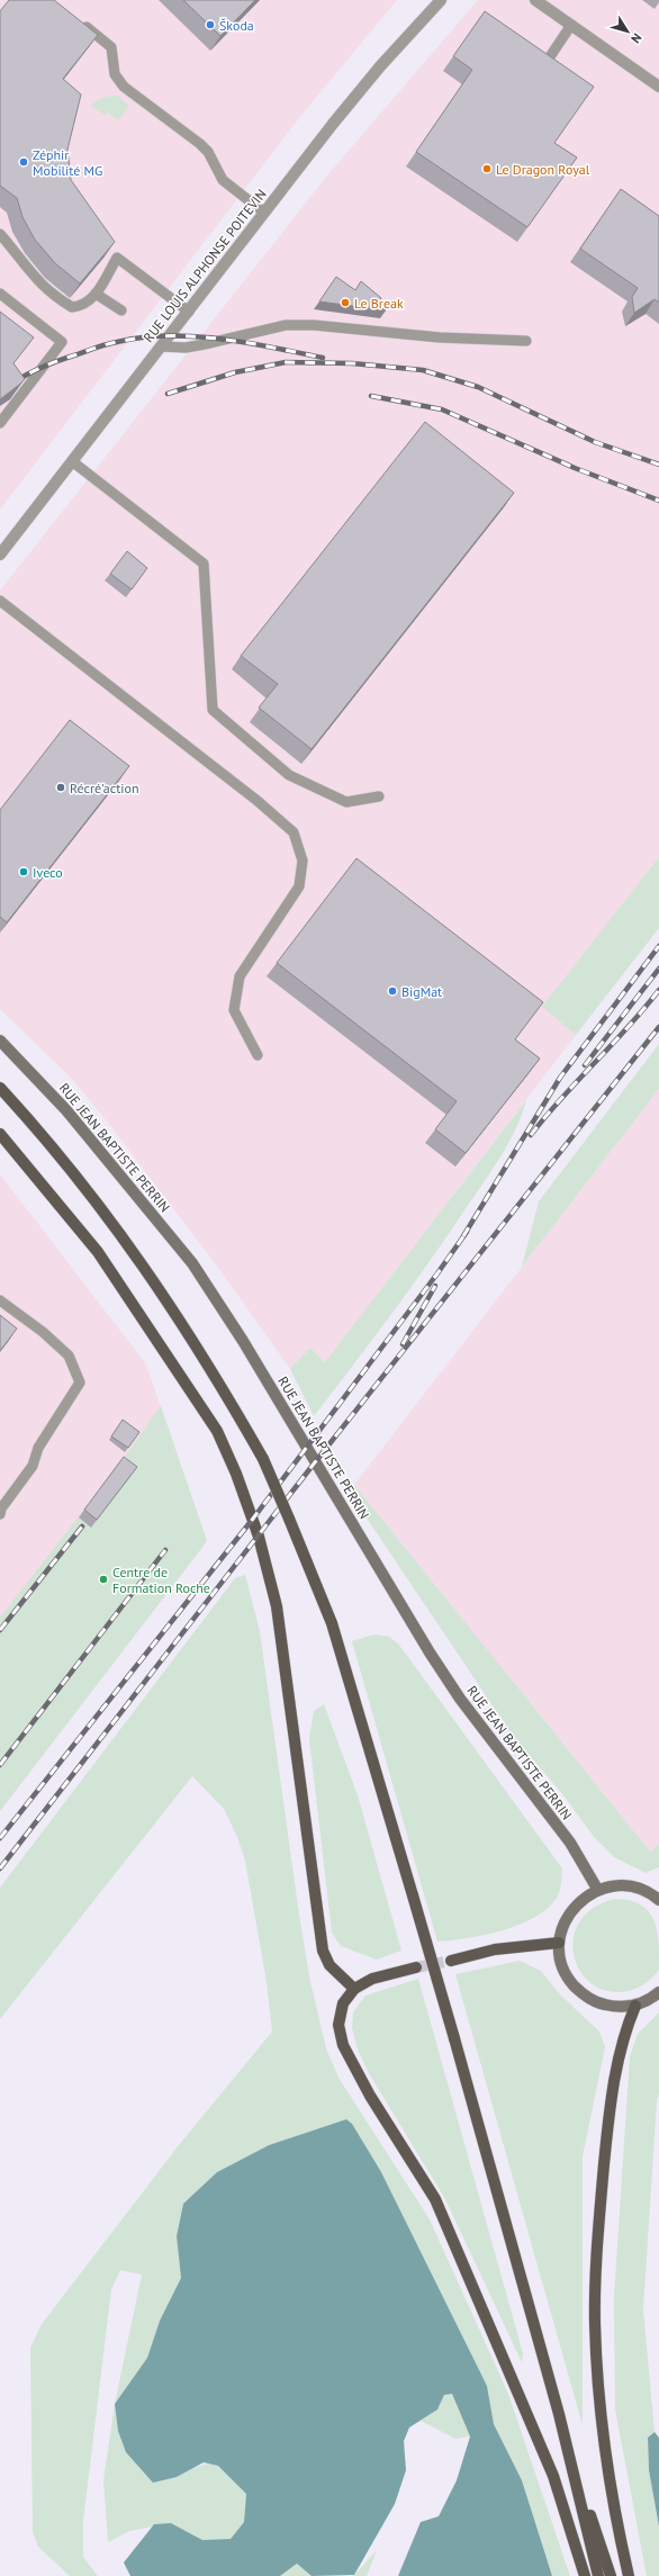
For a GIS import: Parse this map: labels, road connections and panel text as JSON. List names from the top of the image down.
{
  "streets": {
    "main road": ["RUE JEAN BAPTISTE PERRIN"],
    "street": ["RUE LOUIS ALPHONSE POITEVIN"]
  },
  "places": [
    "Škoda",
    "Zéphir Mobilité MG",
    "Le Dragon Royal",
    "Le Break",
    "Récré'action",
    "Iveco",
    "BigMat",
    "Centre de Formation Roche"
  ],
  "north": "bottom right"
}
